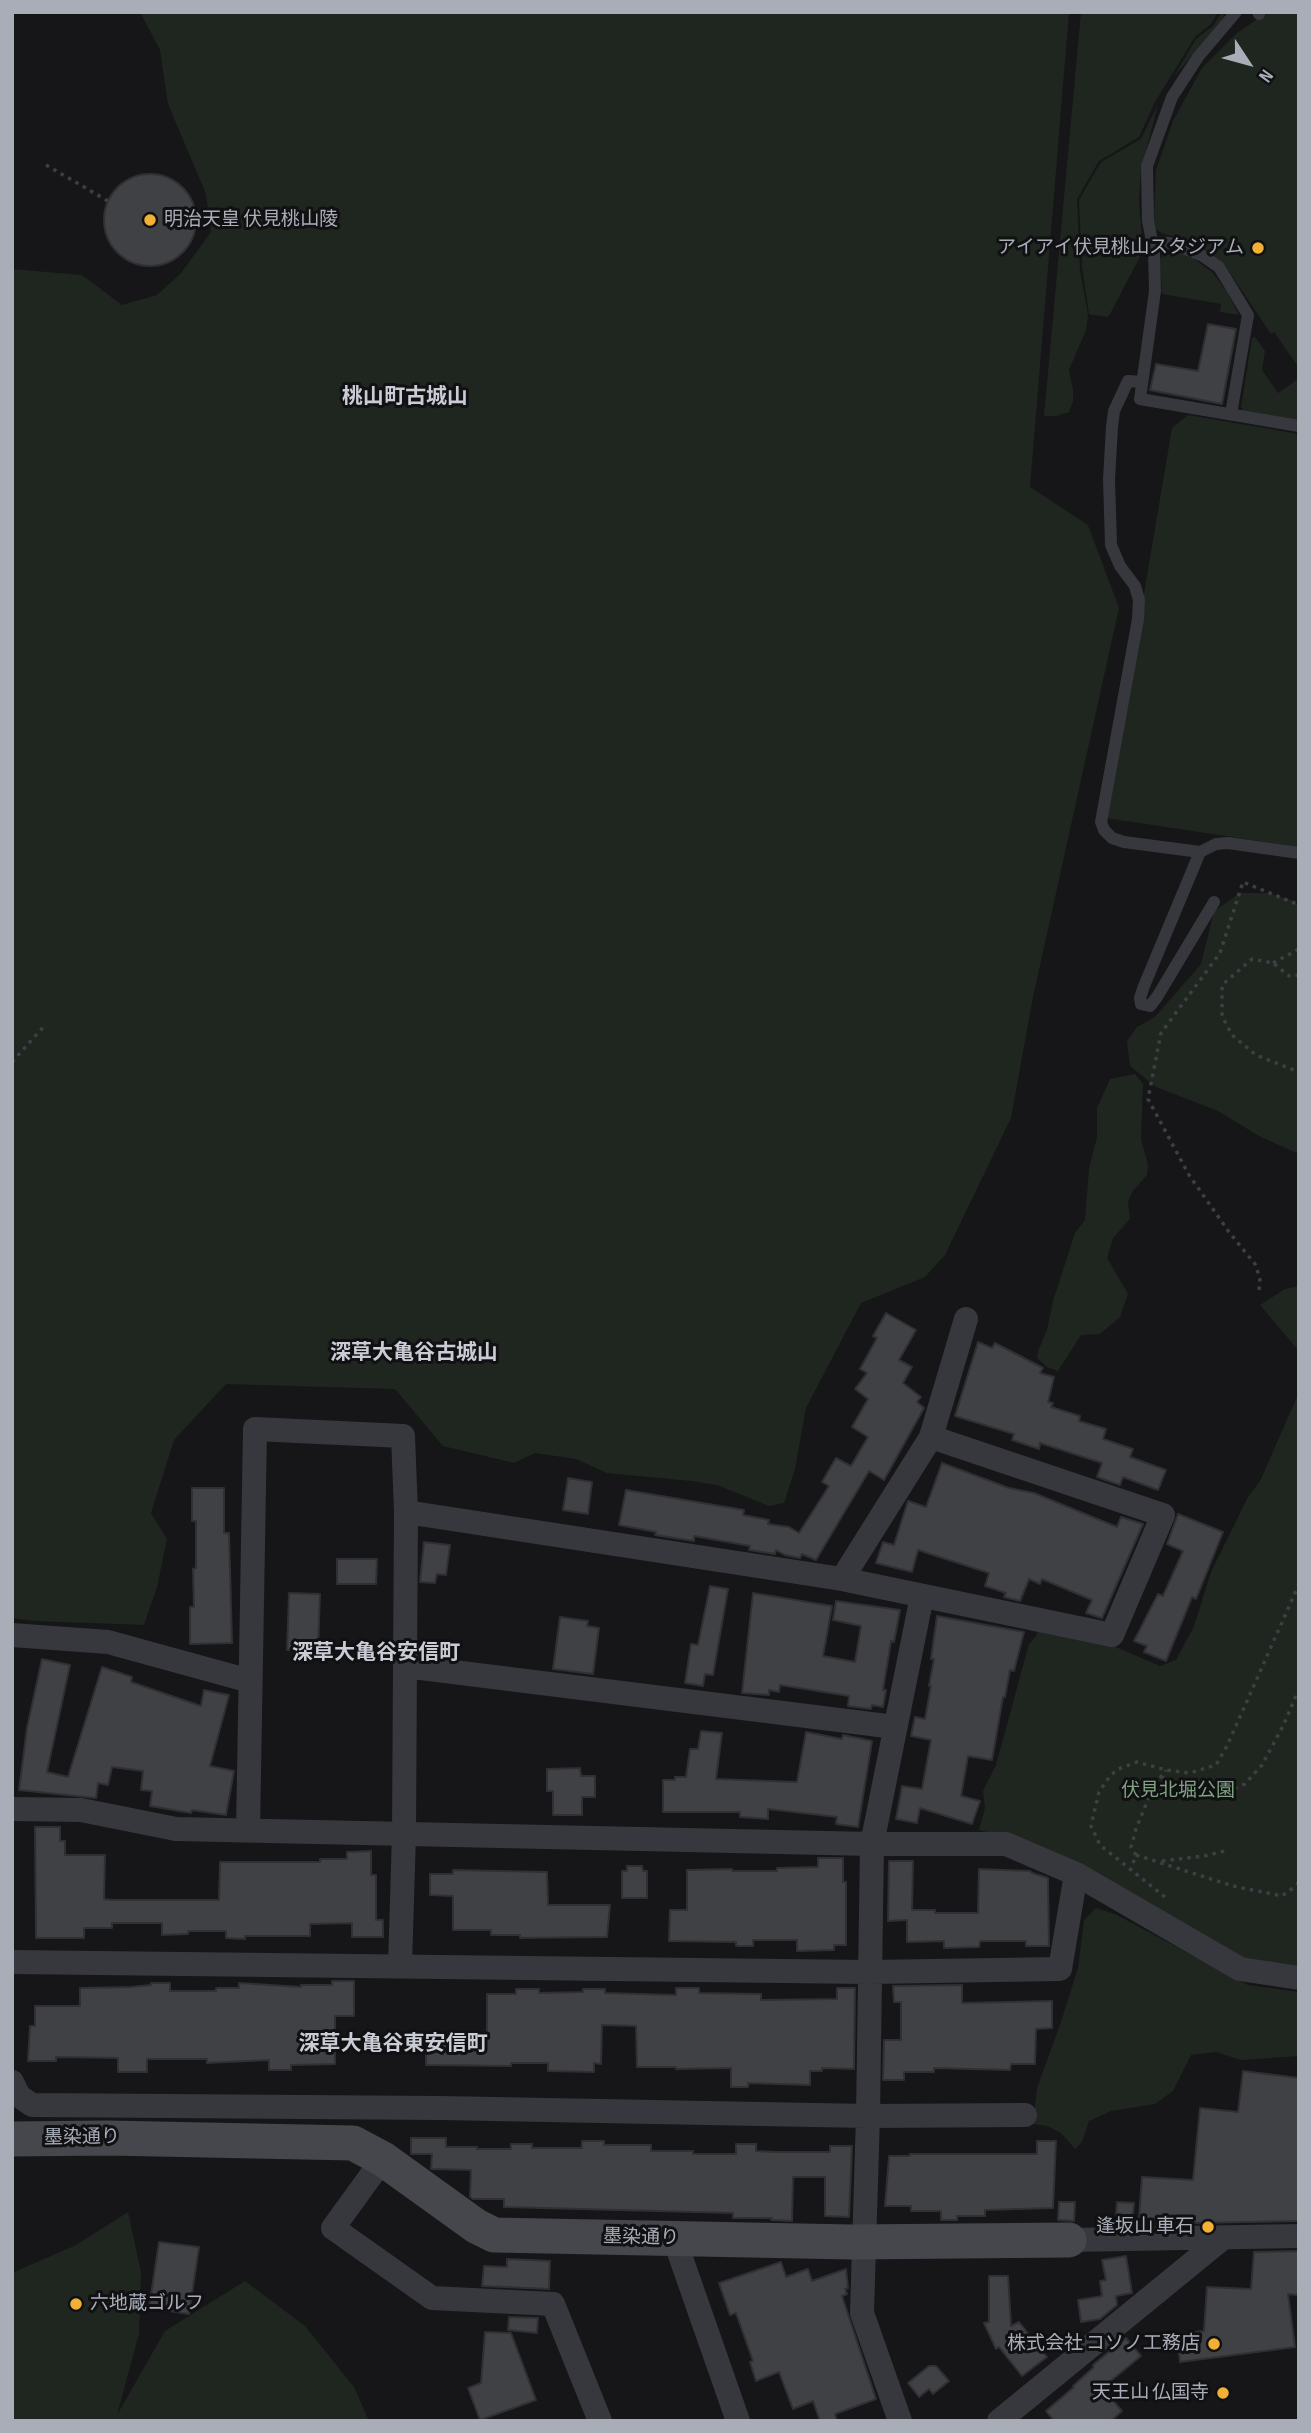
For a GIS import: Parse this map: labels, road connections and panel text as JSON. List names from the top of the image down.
{
  "streets": {
    "street": ["墨染通り"]
  },
  "districts": [
    "桃山町古城山",
    "深草大亀谷古城山",
    "深草大亀谷安信町",
    "深草大亀谷東安信町"
  ],
  "parks": ["伏見北堀公園"],
  "places": [
    "明治天皇 伏見桃山陵",
    "アイアイ伏見桃山スタジアム",
    "逢坂山 車石",
    "六地蔵ゴルフ",
    "株式会社 コソノ工務店",
    "天王山 仏国寺"
  ],
  "north": "bottom right"
}
